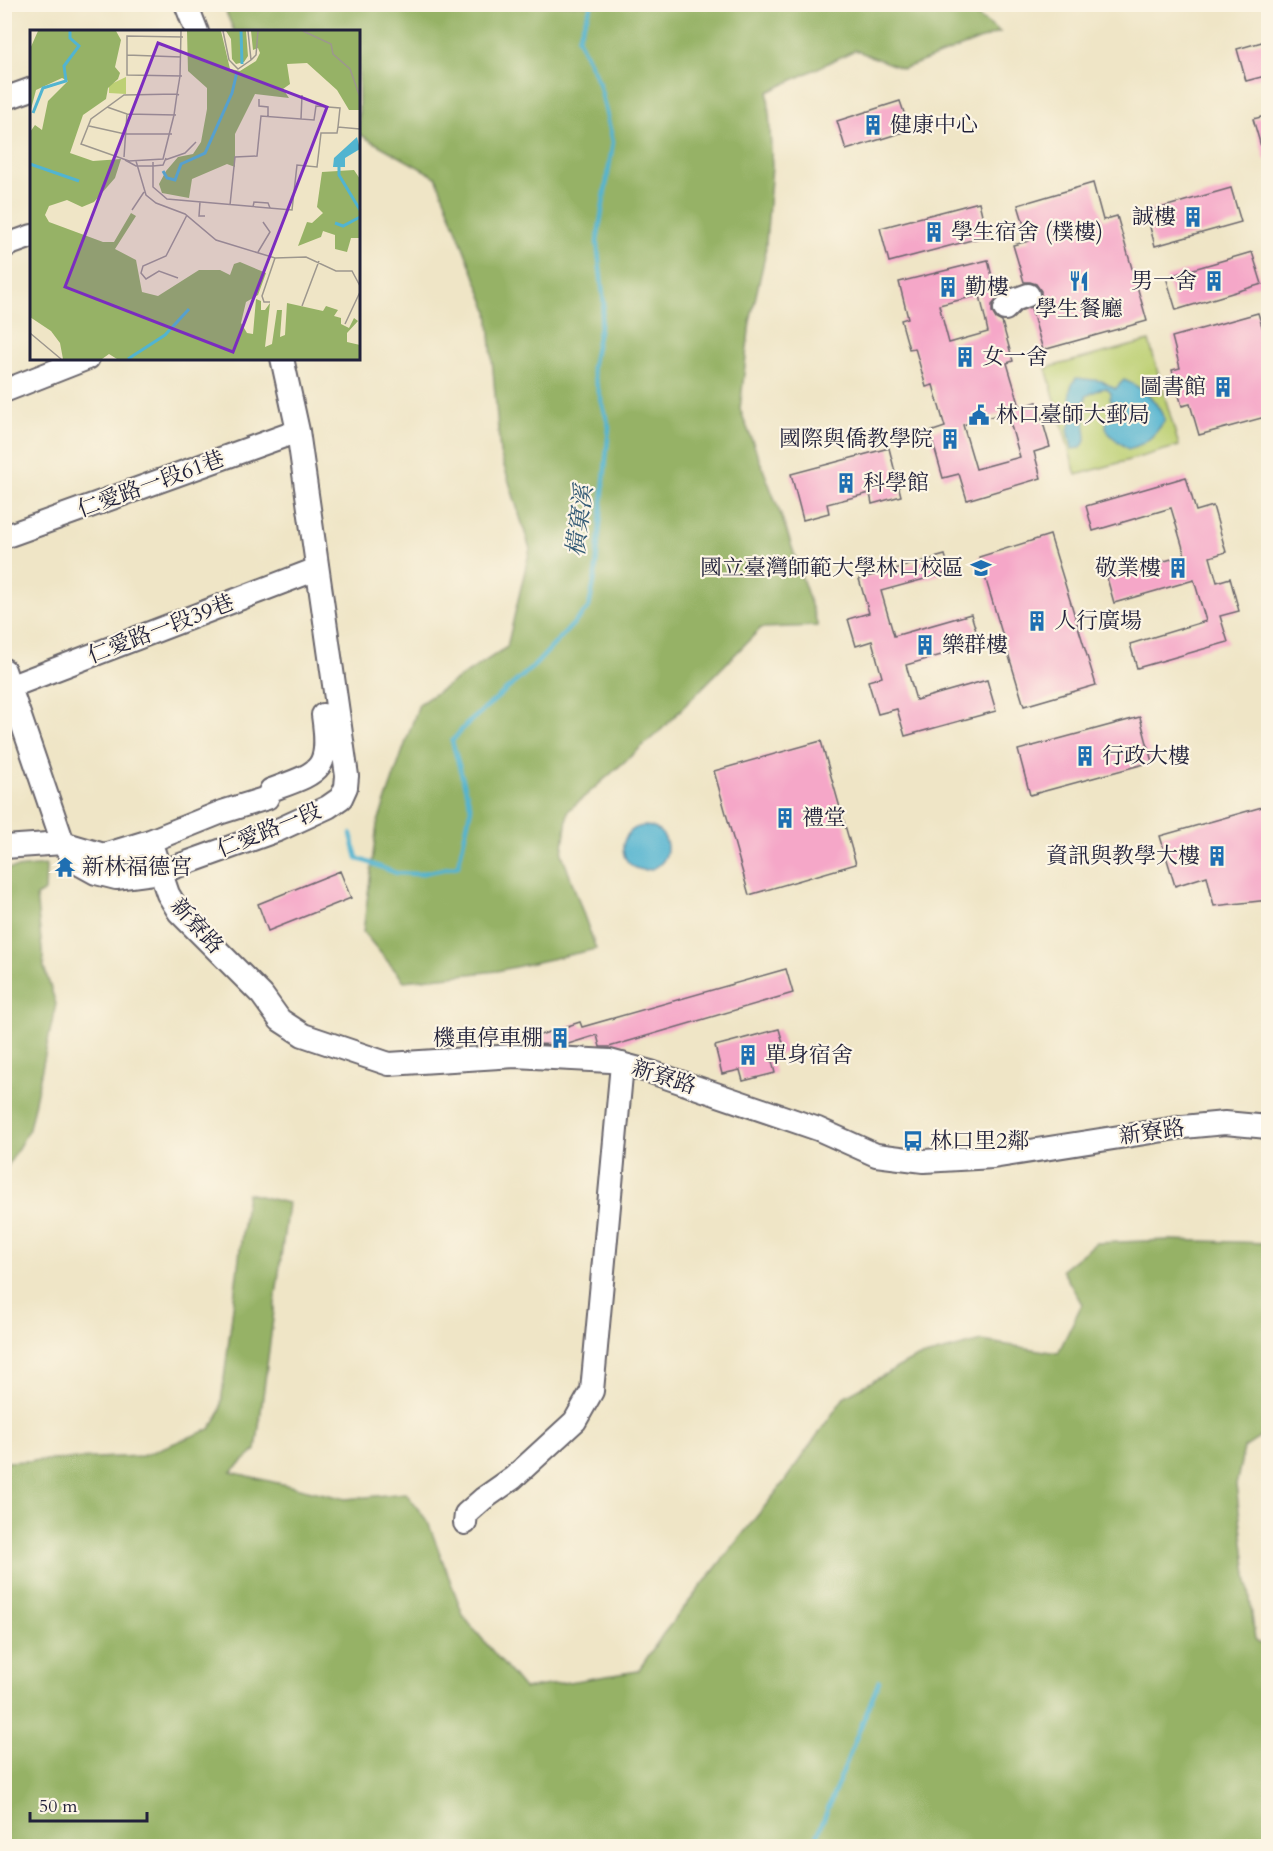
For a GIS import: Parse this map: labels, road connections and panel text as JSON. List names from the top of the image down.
{
  "streets": {
    "street": [
      "仁愛路一段61巷",
      "仁愛路一段39巷",
      "仁愛路一段",
      "新寮路"
    ]
  },
  "crossings": [
    ["仁愛路一段61巷", "仁愛路一段"],
    ["仁愛路一段39巷", "仁愛路一段"],
    ["仁愛路一段", "新寮路"]
  ],
  "water": ["橫窠溪"],
  "places": {
    "building": [
      "健康中心",
      "誠樓",
      "學生宿舍 (樸樓)",
      "男一舍",
      "勤樓",
      "女一舍",
      "圖書館",
      "國際與僑教學院",
      "科學館",
      "敬業樓",
      "人行廣場",
      "樂群樓",
      "行政大樓",
      "禮堂",
      "資訊與教學大樓",
      "機車停車棚",
      "單身宿舍"
    ],
    "restaurant": ["學生餐廳"],
    "public building": ["林口臺師大郵局"],
    "school or university": ["國立臺灣師範大學林口校區"],
    "temple": ["新林福德宮"],
    "bus stop": ["林口里2鄰"]
  },
  "scale_bar": "50 m"
}
